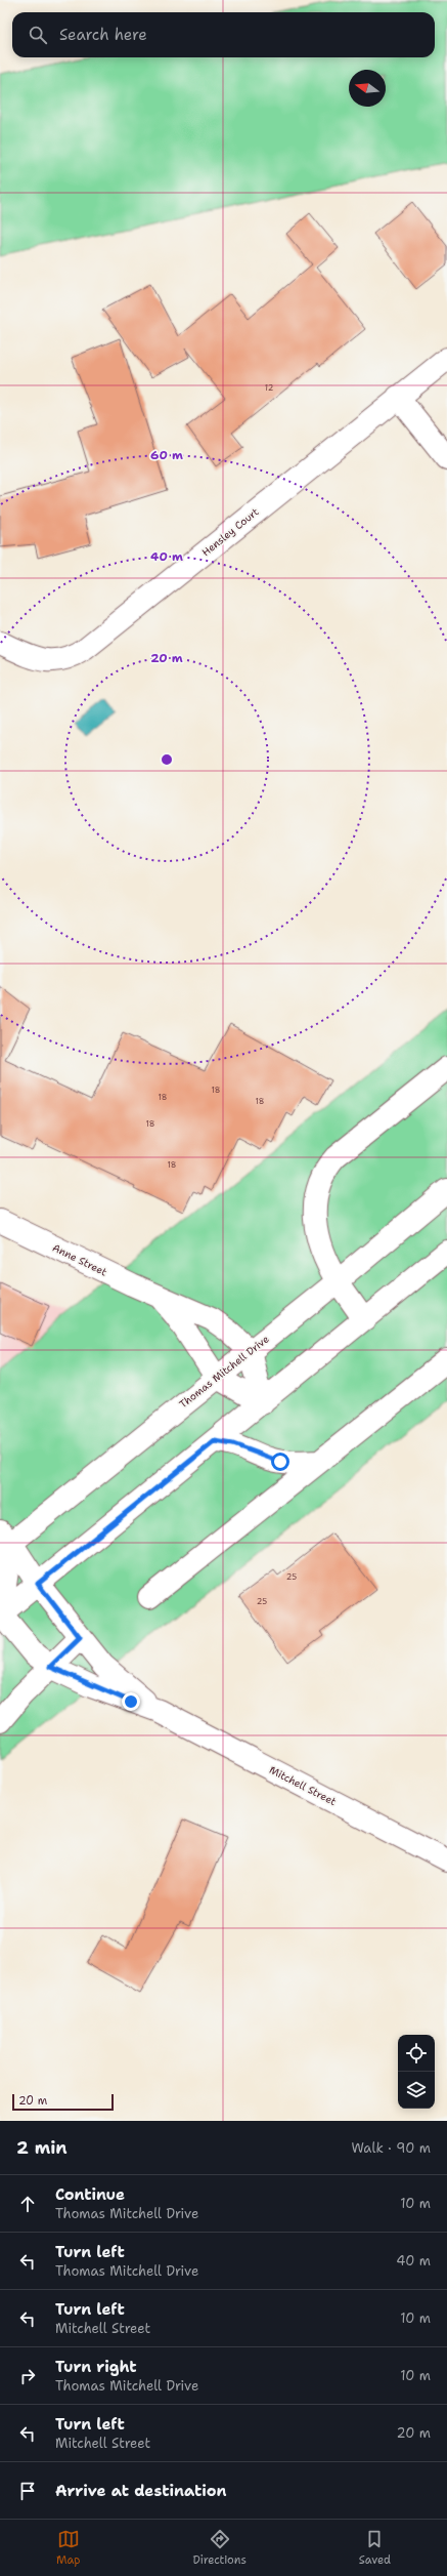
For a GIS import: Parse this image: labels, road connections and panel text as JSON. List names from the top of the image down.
{
  "streets": {
    "street": [
      "Hensley Court",
      "Anne Street",
      "Thomas Mitchell Drive",
      "Mitchell Street"
    ]
  },
  "crossings": [
    ["Anne Street", "Thomas Mitchell Drive"],
    ["Thomas Mitchell Drive", "Mitchell Street"]
  ],
  "house_numbers": [
    "12",
    "18",
    "18",
    "18",
    "18",
    "18",
    "25",
    "25"
  ],
  "scale_bar": "20 m",
  "north": "left",
  "page": {
    "search": "Search here",
    "scale": "20 m",
    "heading": ["2 min", "Walk · 90 m"],
    "list": [
      ["Continue", "Thomas Mitchell Drive", "10 m"],
      ["Turn left", "Thomas Mitchell Drive", "40 m"],
      ["Turn left", "Mitchell Street", "10 m"],
      ["Turn right", "Thomas Mitchell Drive", "10 m"],
      ["Turn left", "Mitchell Street", "20 m"],
      "Arrive at destination"
    ],
    "nav": ["Map", "Directions", "Saved"]
  },
  "rings": ["60 m", "40 m", "20 m"]
}
